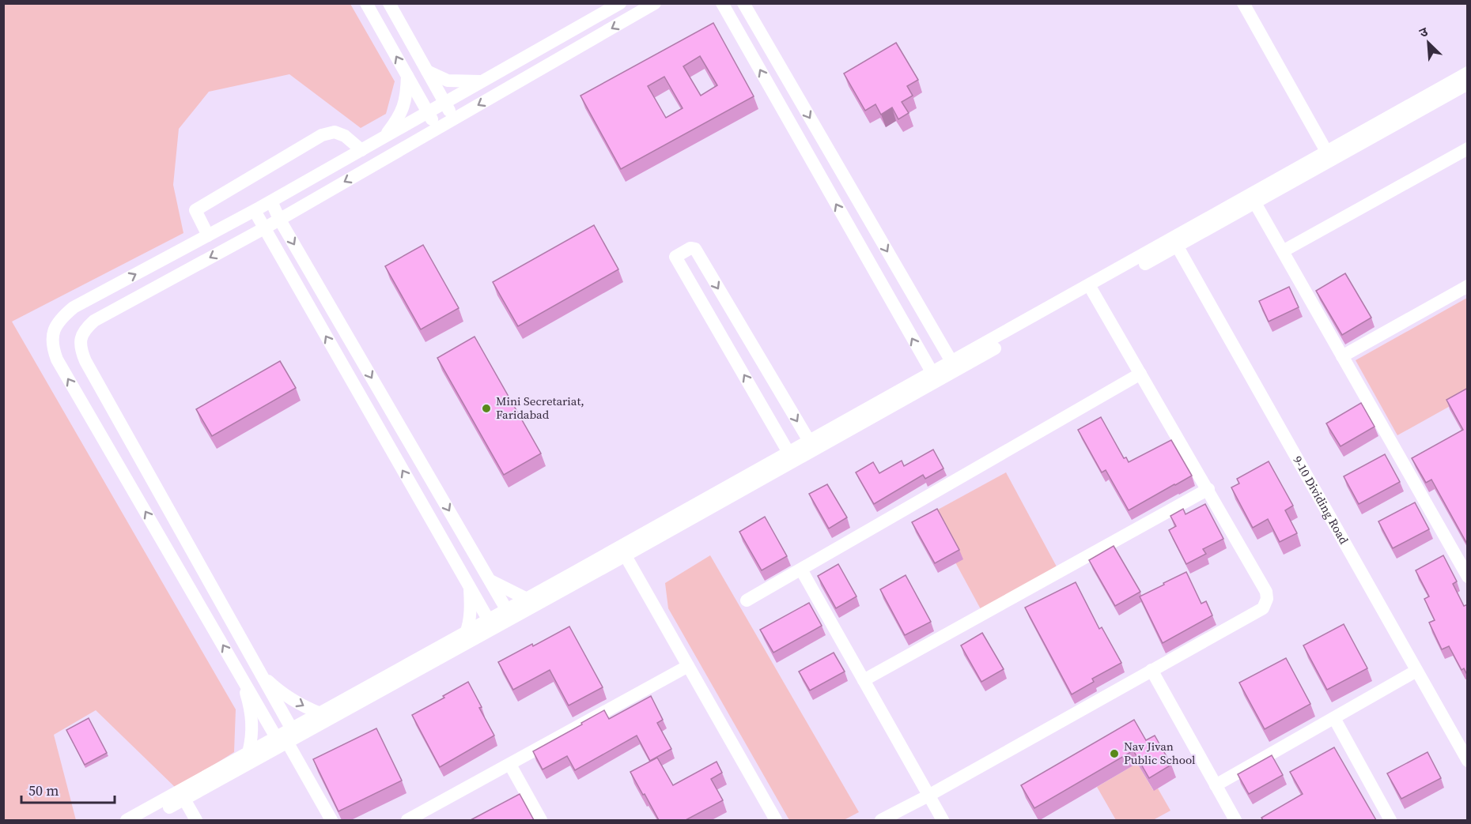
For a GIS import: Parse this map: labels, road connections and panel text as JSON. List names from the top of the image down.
{
  "streets": {
    "street": ["9-10 Dividing Road"]
  },
  "places": ["Mini Secretariat, Faridabad", "Nav Jivan Public School"],
  "scale_bar": "50 m",
  "north": "top left"
}
